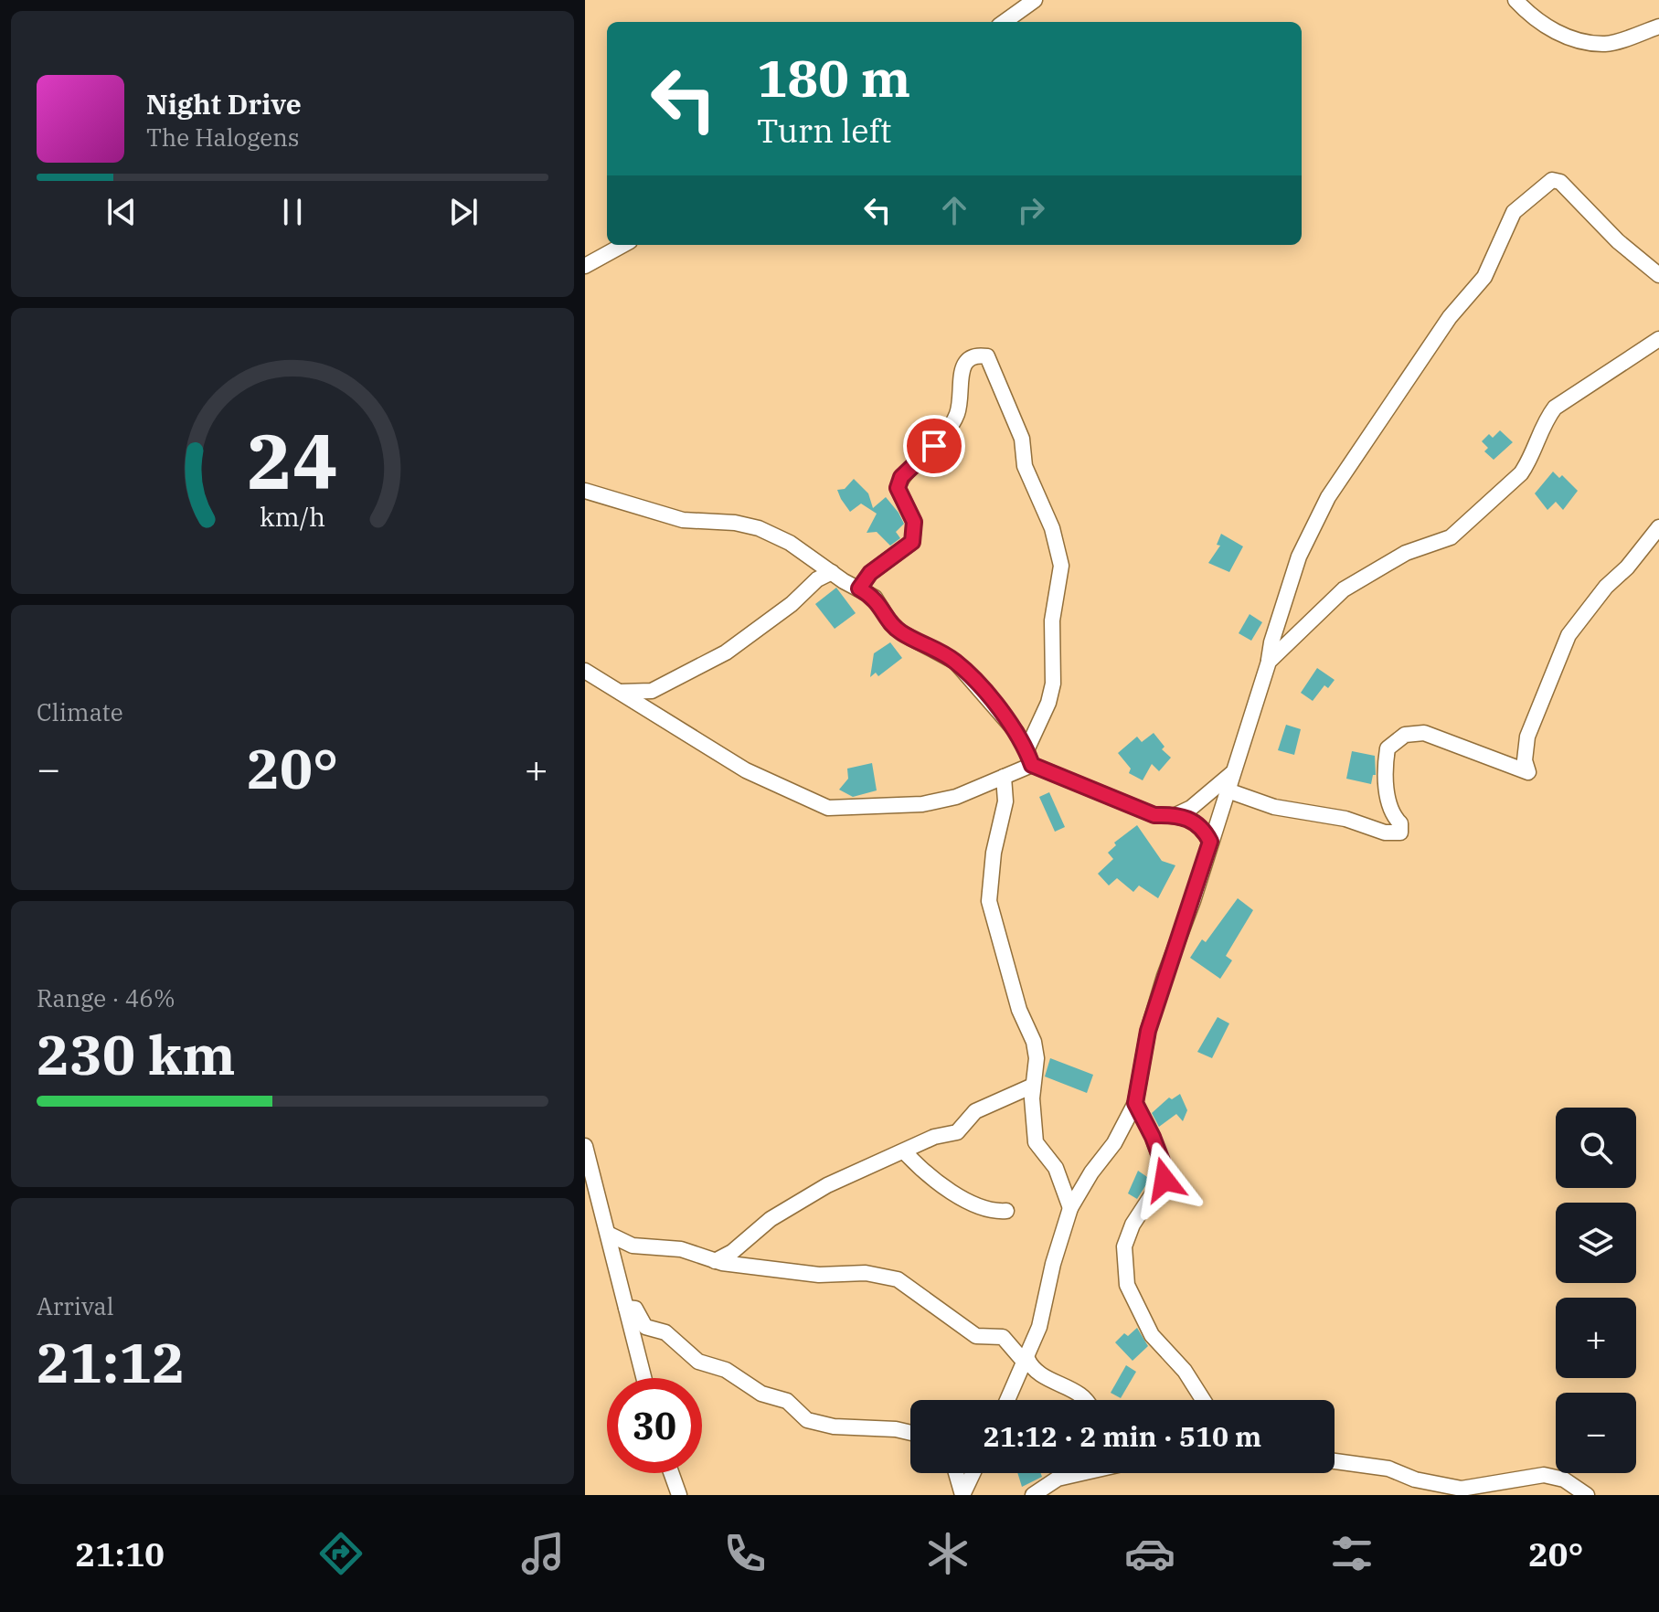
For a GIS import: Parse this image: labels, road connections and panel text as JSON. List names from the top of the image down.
{
  "page": {
    "turn": ["180 m", "Turn left"],
    "song": ["Night Drive", "The Halogens"],
    "tile": [
      "Climate",
      ["Range · 46%", "230 km"],
      ["Arrival", "21:12"]
    ],
    "heat": ["−", "20°", "+"],
    "map_buttons": ["+", "−"],
    "limit": "30",
    "trip": "21:12 · 2 min · 510 m",
    "tabs": ["21:10", "20°"],
    "gauge": ["24", "km/h"]
  }
}
